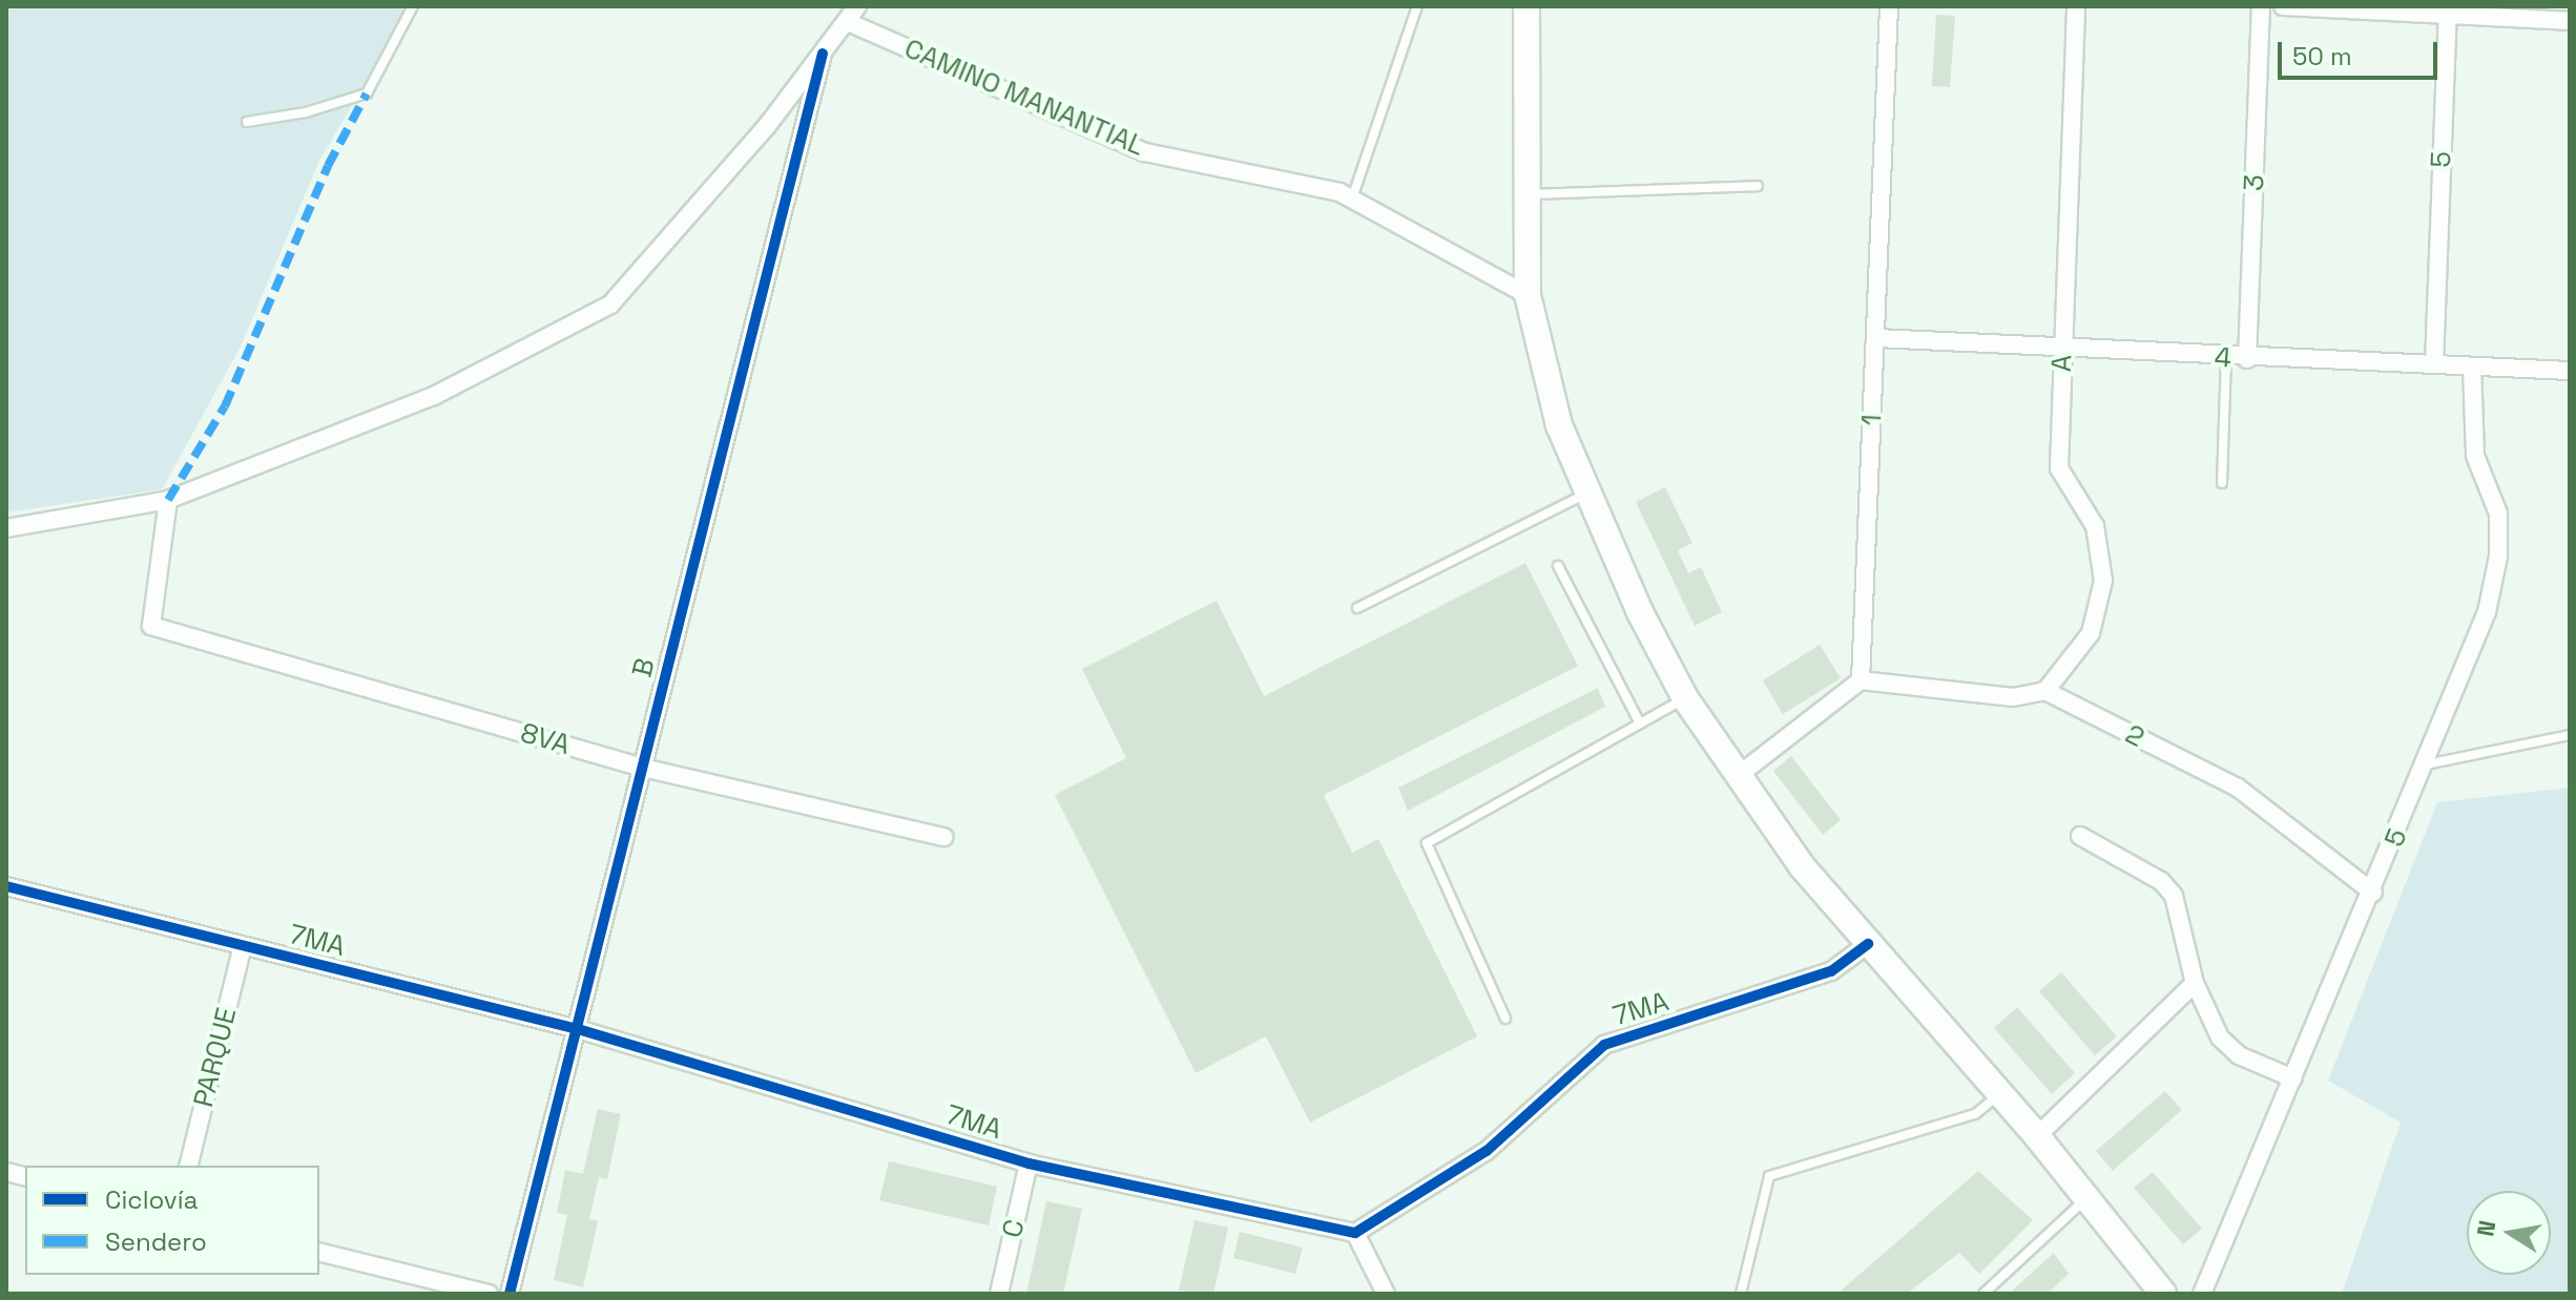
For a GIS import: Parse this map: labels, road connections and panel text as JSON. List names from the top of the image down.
{
  "streets": {
    "street": [
      "CAMINO MANANTIAL",
      "5",
      "3",
      "4",
      "A",
      "1",
      "B",
      "2",
      "8VA",
      "7MA",
      "PARQUE",
      "C"
    ]
  },
  "crossings": [
    ["5", "4"],
    ["5", "2"],
    ["3", "4"],
    ["4", "A"],
    ["4", "1"],
    ["A", "2"],
    ["B", "8VA"],
    ["B", "7MA"],
    ["7MA", "PARQUE"],
    ["7MA", "C"]
  ],
  "legend": ["Ciclovía", "Sendero"],
  "scale_bar": "50 m",
  "north": "left"
}
